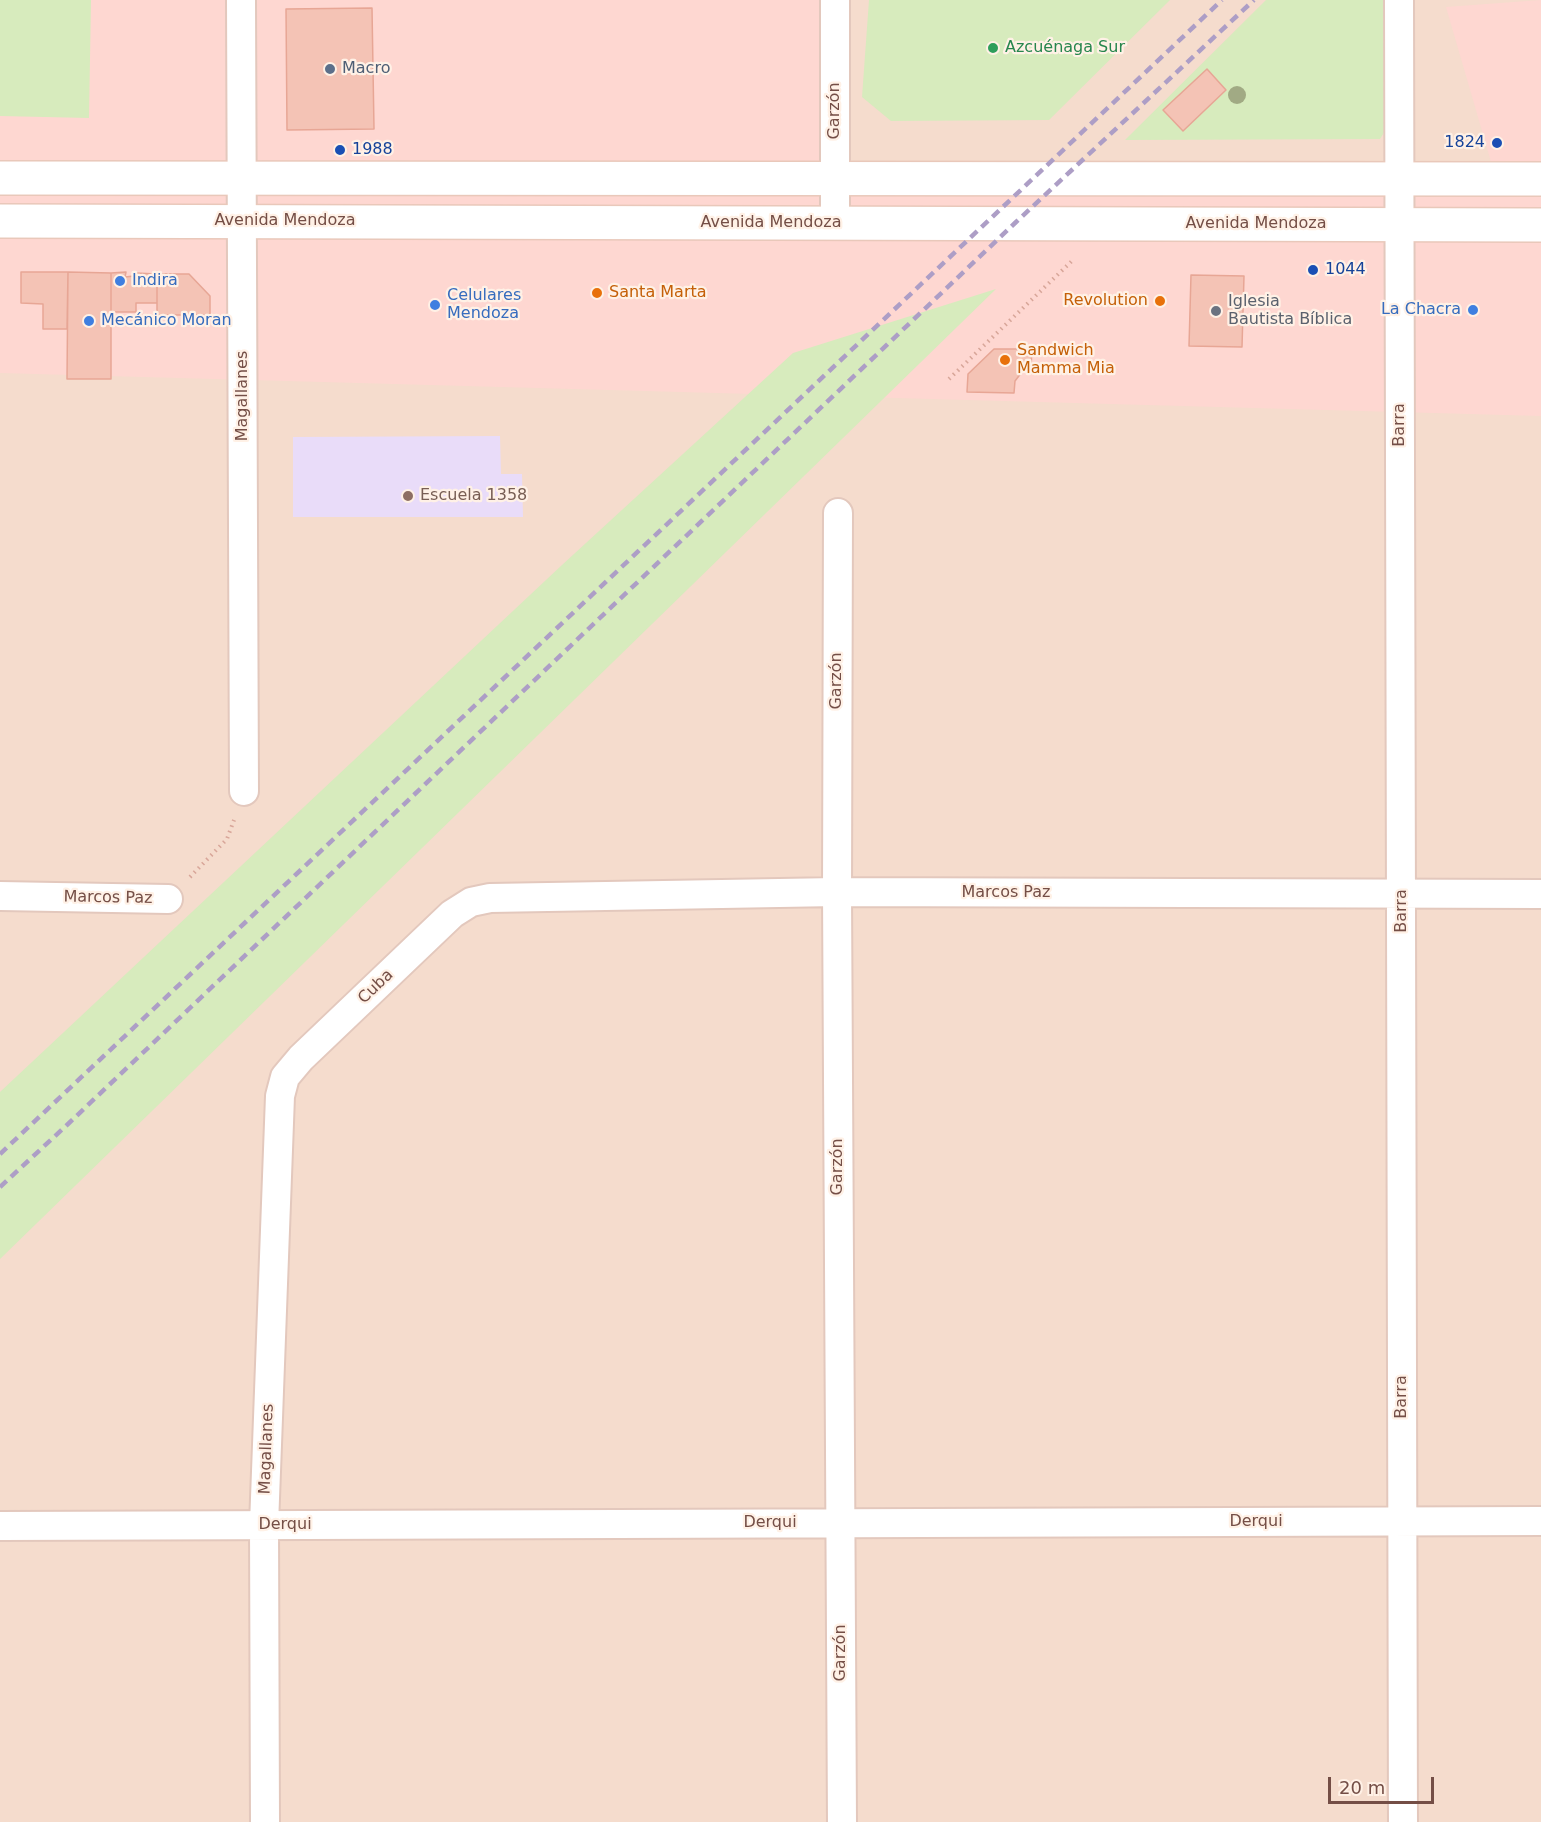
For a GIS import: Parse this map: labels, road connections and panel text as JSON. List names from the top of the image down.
{
  "streets": {
    "main road": ["Avenida Mendoza"],
    "street": [
      "Garzón",
      "Magallanes",
      "Barra",
      "Marcos Paz",
      "Cuba",
      "Derqui"
    ]
  },
  "crossings": [
    ["Garzón", "Avenida Mendoza"],
    ["Garzón", "Marcos Paz"],
    ["Garzón", "Derqui"],
    ["Avenida Mendoza", "Magallanes"],
    ["Avenida Mendoza", "Barra"],
    ["Magallanes", "Cuba"],
    ["Magallanes", "Derqui"],
    ["Barra", "Marcos Paz"],
    ["Barra", "Derqui"],
    ["Marcos Paz", "Cuba"]
  ],
  "places": [
    "Azcuénaga Sur",
    "Macro",
    "1824",
    "1988",
    "1044",
    "Indira",
    "Santa Marta",
    "Revolution",
    "Celulares Mendoza",
    "La Chacra",
    "Iglesia Bautista Bíblica",
    "Mecánico Moran",
    "Sandwich Mamma Mia",
    "Escuela 1358"
  ],
  "scale_bar": "20 m"
}
